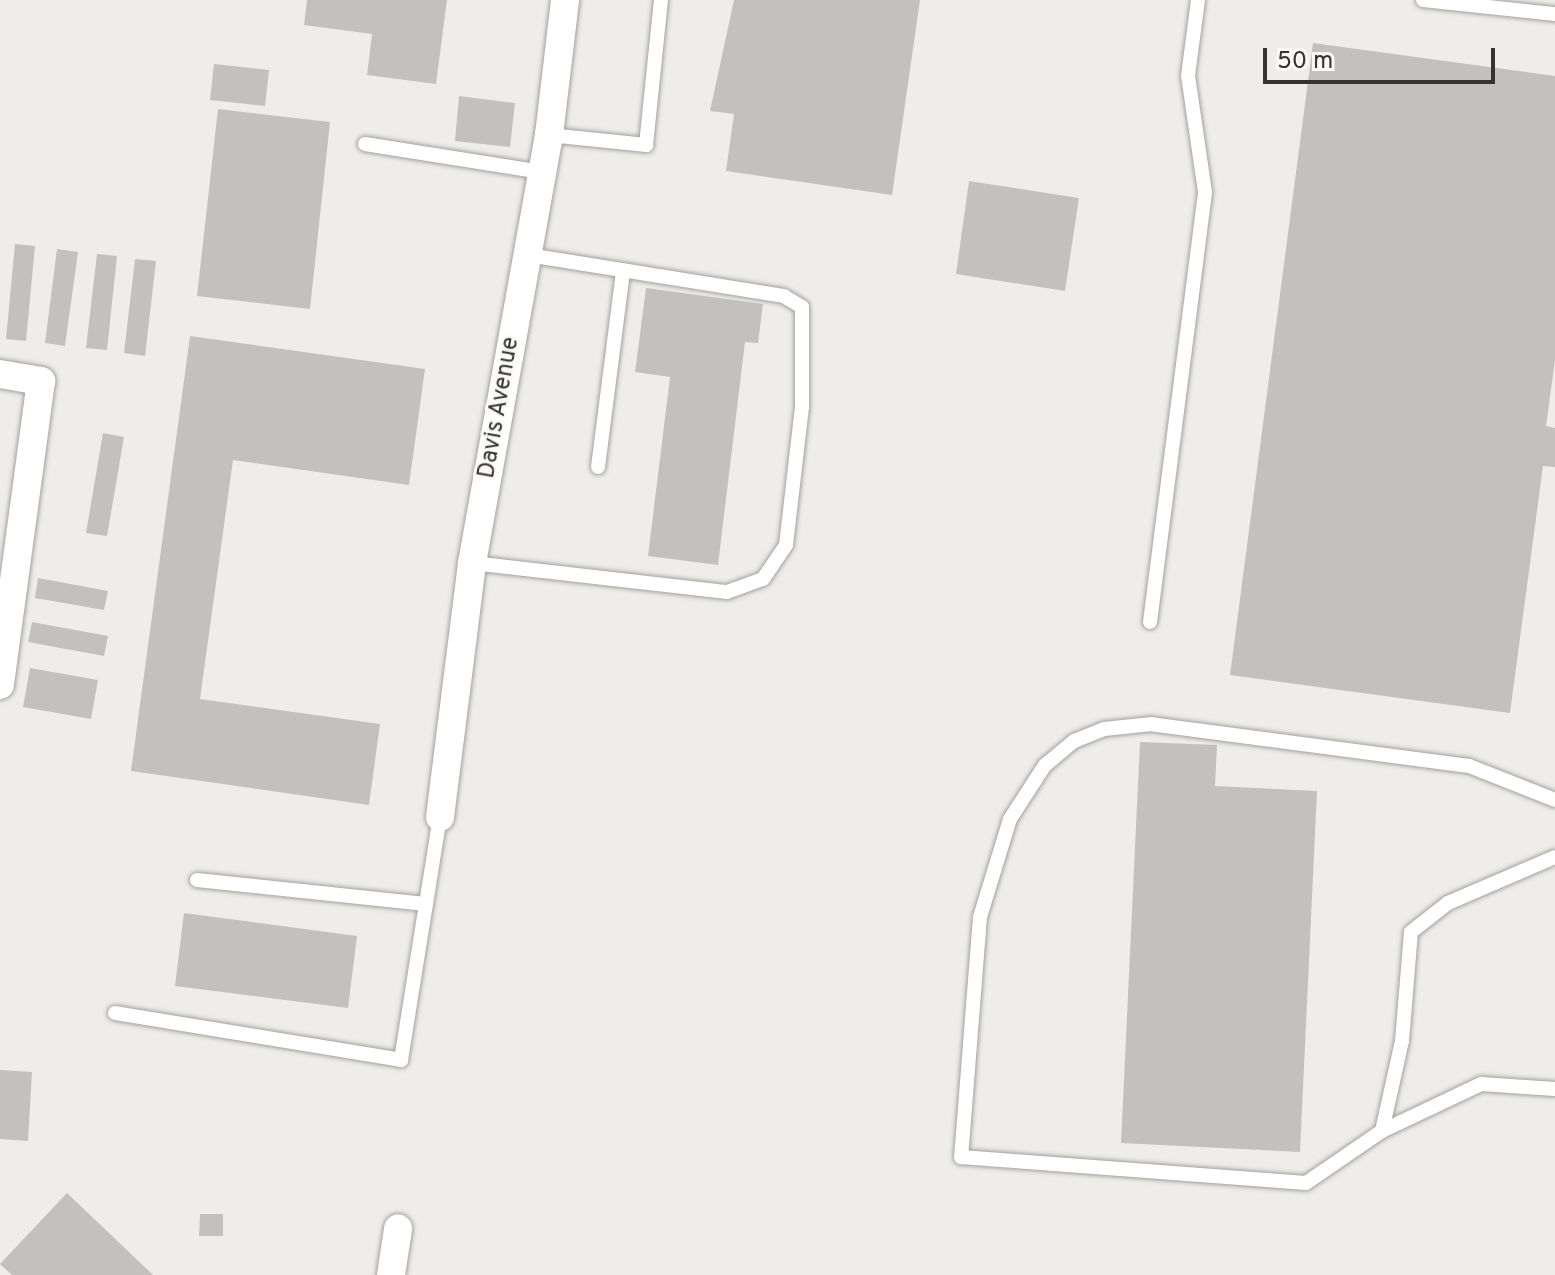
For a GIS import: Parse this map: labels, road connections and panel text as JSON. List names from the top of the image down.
{
  "streets": {
    "street": ["Davis Avenue"]
  },
  "scale_bar": "50 m"
}
